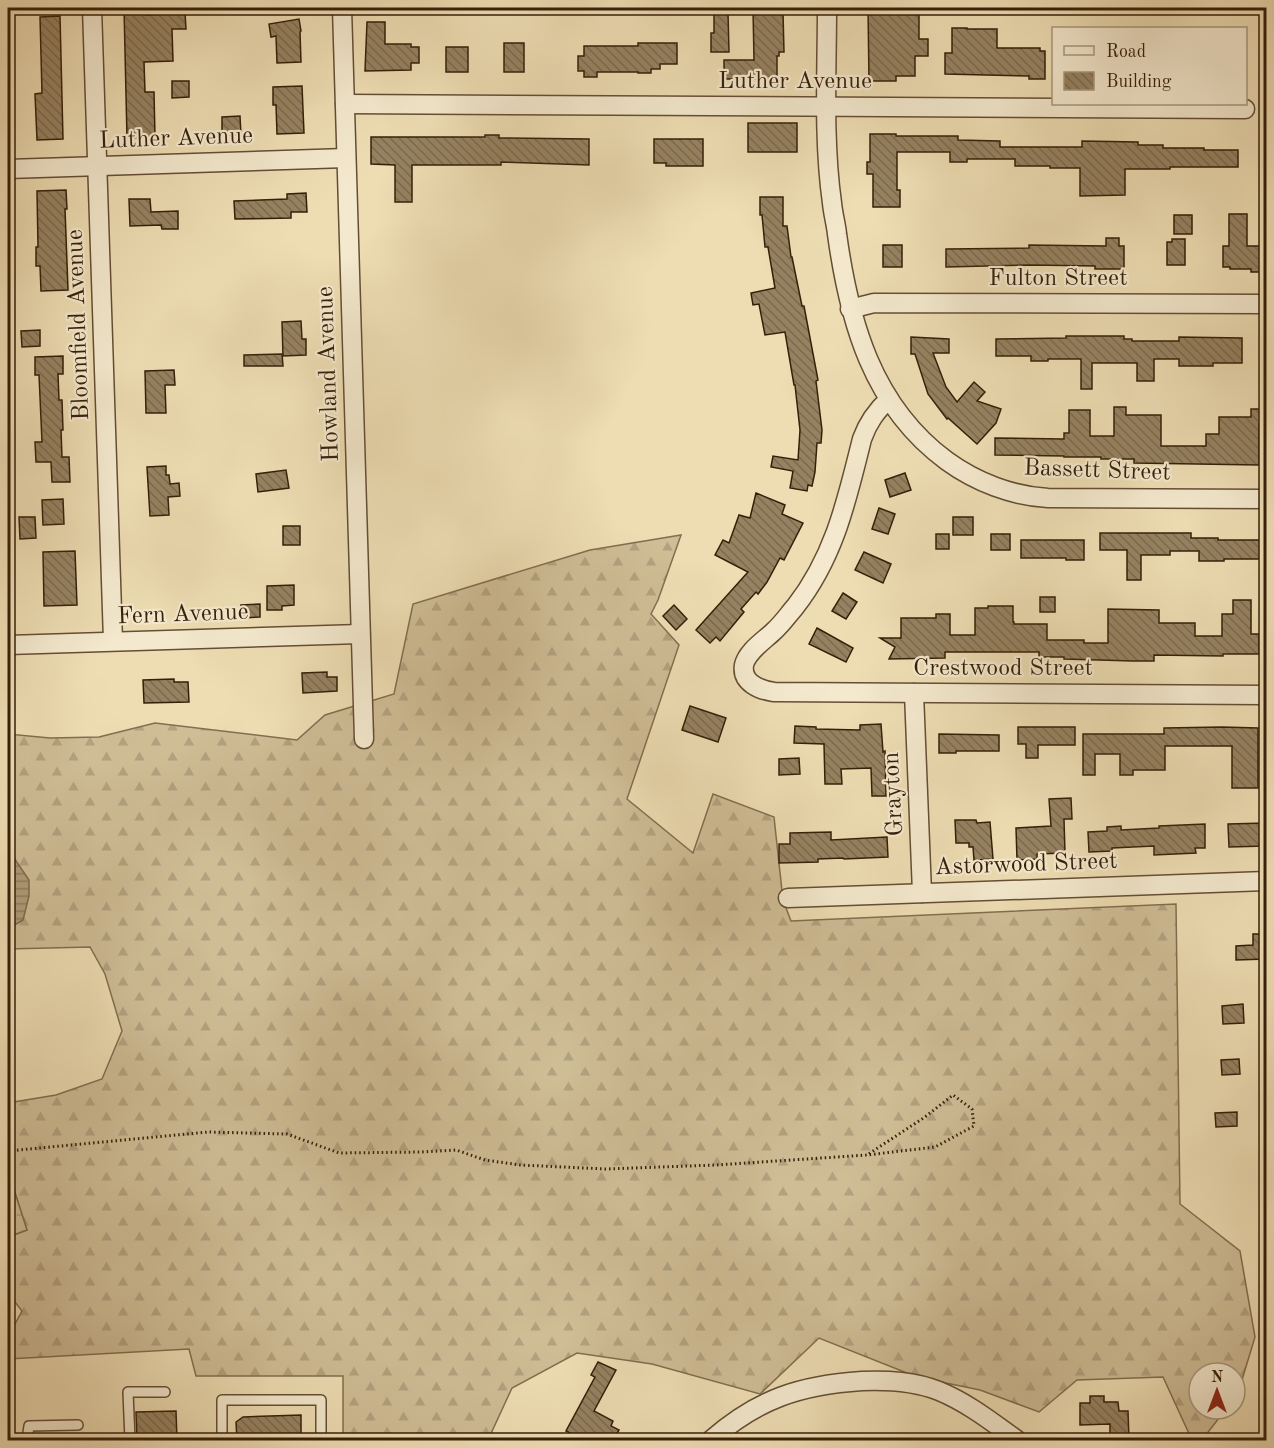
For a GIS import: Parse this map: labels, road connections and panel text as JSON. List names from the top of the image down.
{
  "streets": {
    "street": [
      "Luther Avenue",
      "Fulton Street",
      "Bloomfield Avenue",
      "Howland Avenue",
      "Bassett Street",
      "Fern Avenue",
      "Crestwood Street",
      "Grayton",
      "Astorwood Street"
    ]
  },
  "crossings": [
    ["Luther Avenue", "Bloomfield Avenue"],
    ["Luther Avenue", "Howland Avenue"],
    ["Luther Avenue", "Bassett Street"],
    ["Fulton Street", "Bassett Street"],
    ["Bloomfield Avenue", "Fern Avenue"],
    ["Howland Avenue", "Fern Avenue"],
    ["Bassett Street", "Crestwood Street"],
    ["Crestwood Street", "Grayton"],
    ["Grayton", "Astorwood Street"]
  ],
  "legend": ["Road", "Building"],
  "north": "top"
}
